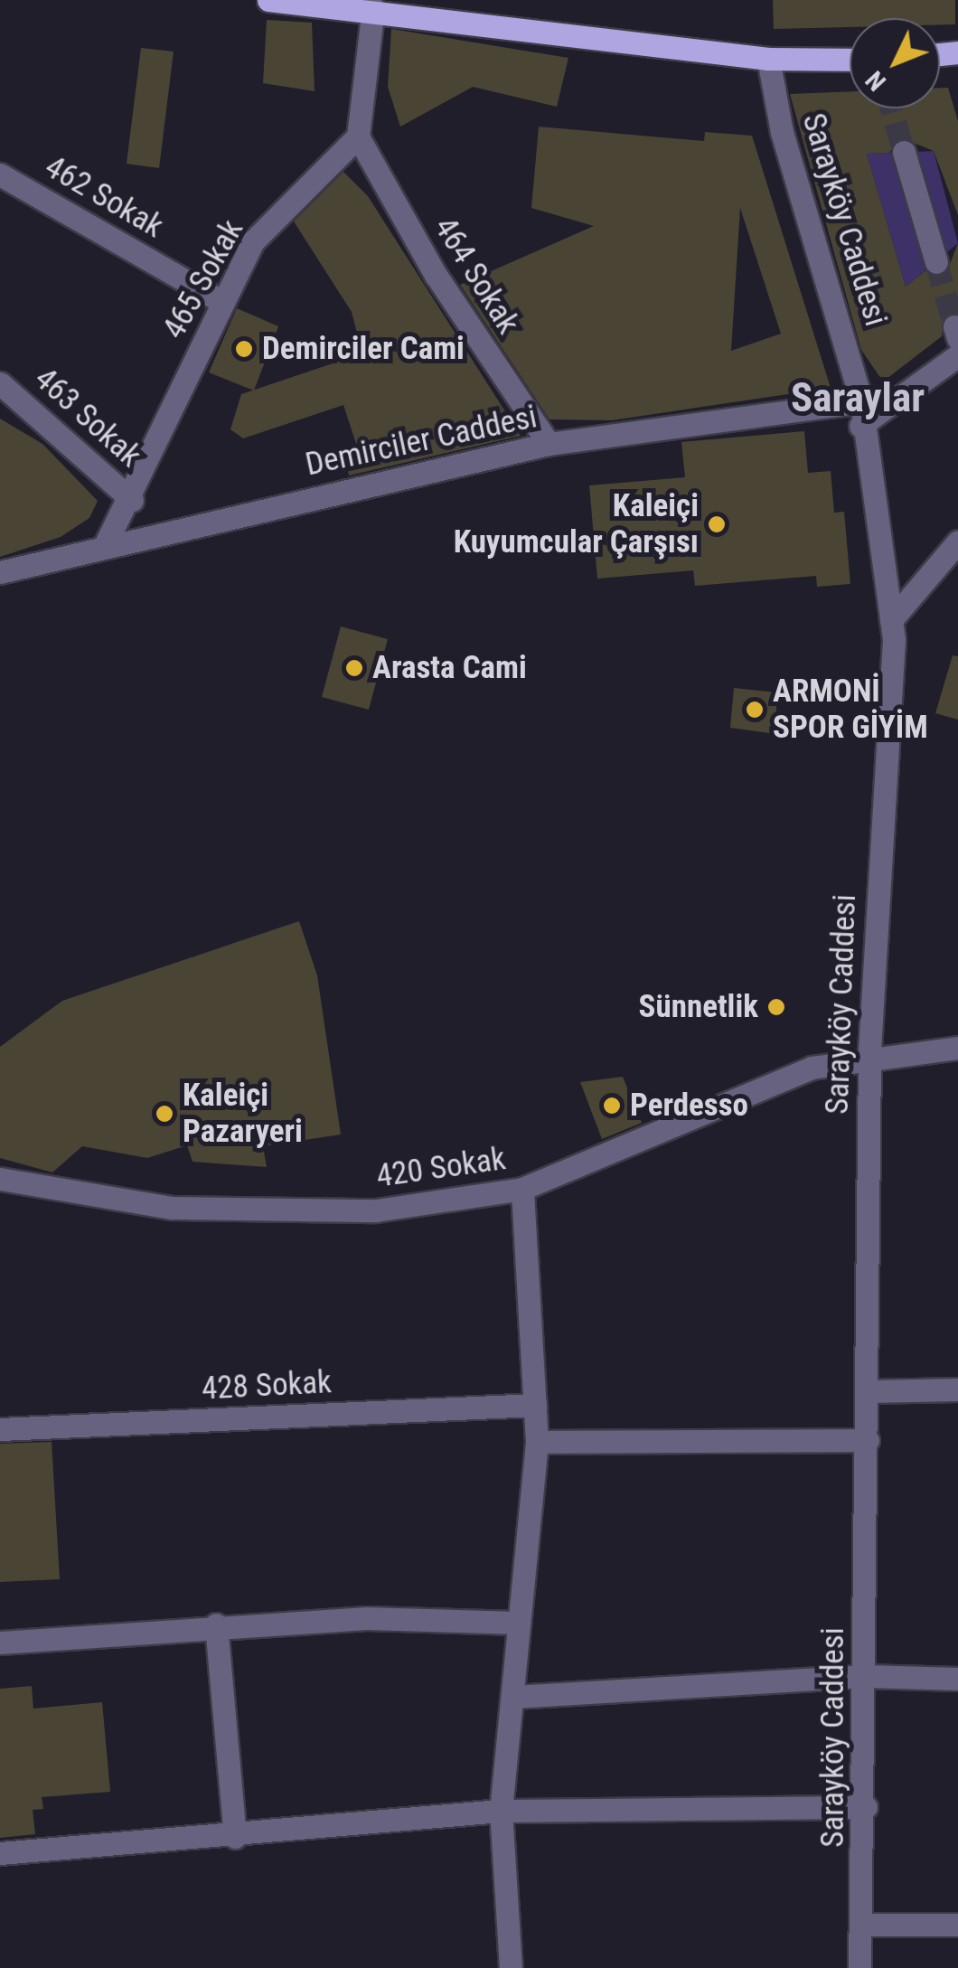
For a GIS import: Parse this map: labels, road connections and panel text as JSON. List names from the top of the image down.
{
  "streets": {
    "street": [
      "462 Sokak",
      "Sarayköy Caddesi",
      "464 Sokak",
      "465 Sokak",
      "463 Sokak",
      "Demirciler Caddesi",
      "420 Sokak",
      "428 Sokak"
    ]
  },
  "crossings": [
    ["462 Sokak", "465 Sokak"],
    ["Sarayköy Caddesi", "Demirciler Caddesi"],
    ["Sarayköy Caddesi", "420 Sokak"],
    ["464 Sokak", "465 Sokak"],
    ["464 Sokak", "Demirciler Caddesi"],
    ["465 Sokak", "463 Sokak"],
    ["465 Sokak", "Demirciler Caddesi"]
  ],
  "districts": ["Saraylar"],
  "places": [
    "Demirciler Cami",
    "Kaleiçi Kuyumcular Çarşısı",
    "Arasta Cami",
    "ARMONİ SPOR GİYİM",
    "Sünnetlik",
    "Perdesso",
    "Kaleiçi Pazaryeri"
  ],
  "north": "bottom left"
}
